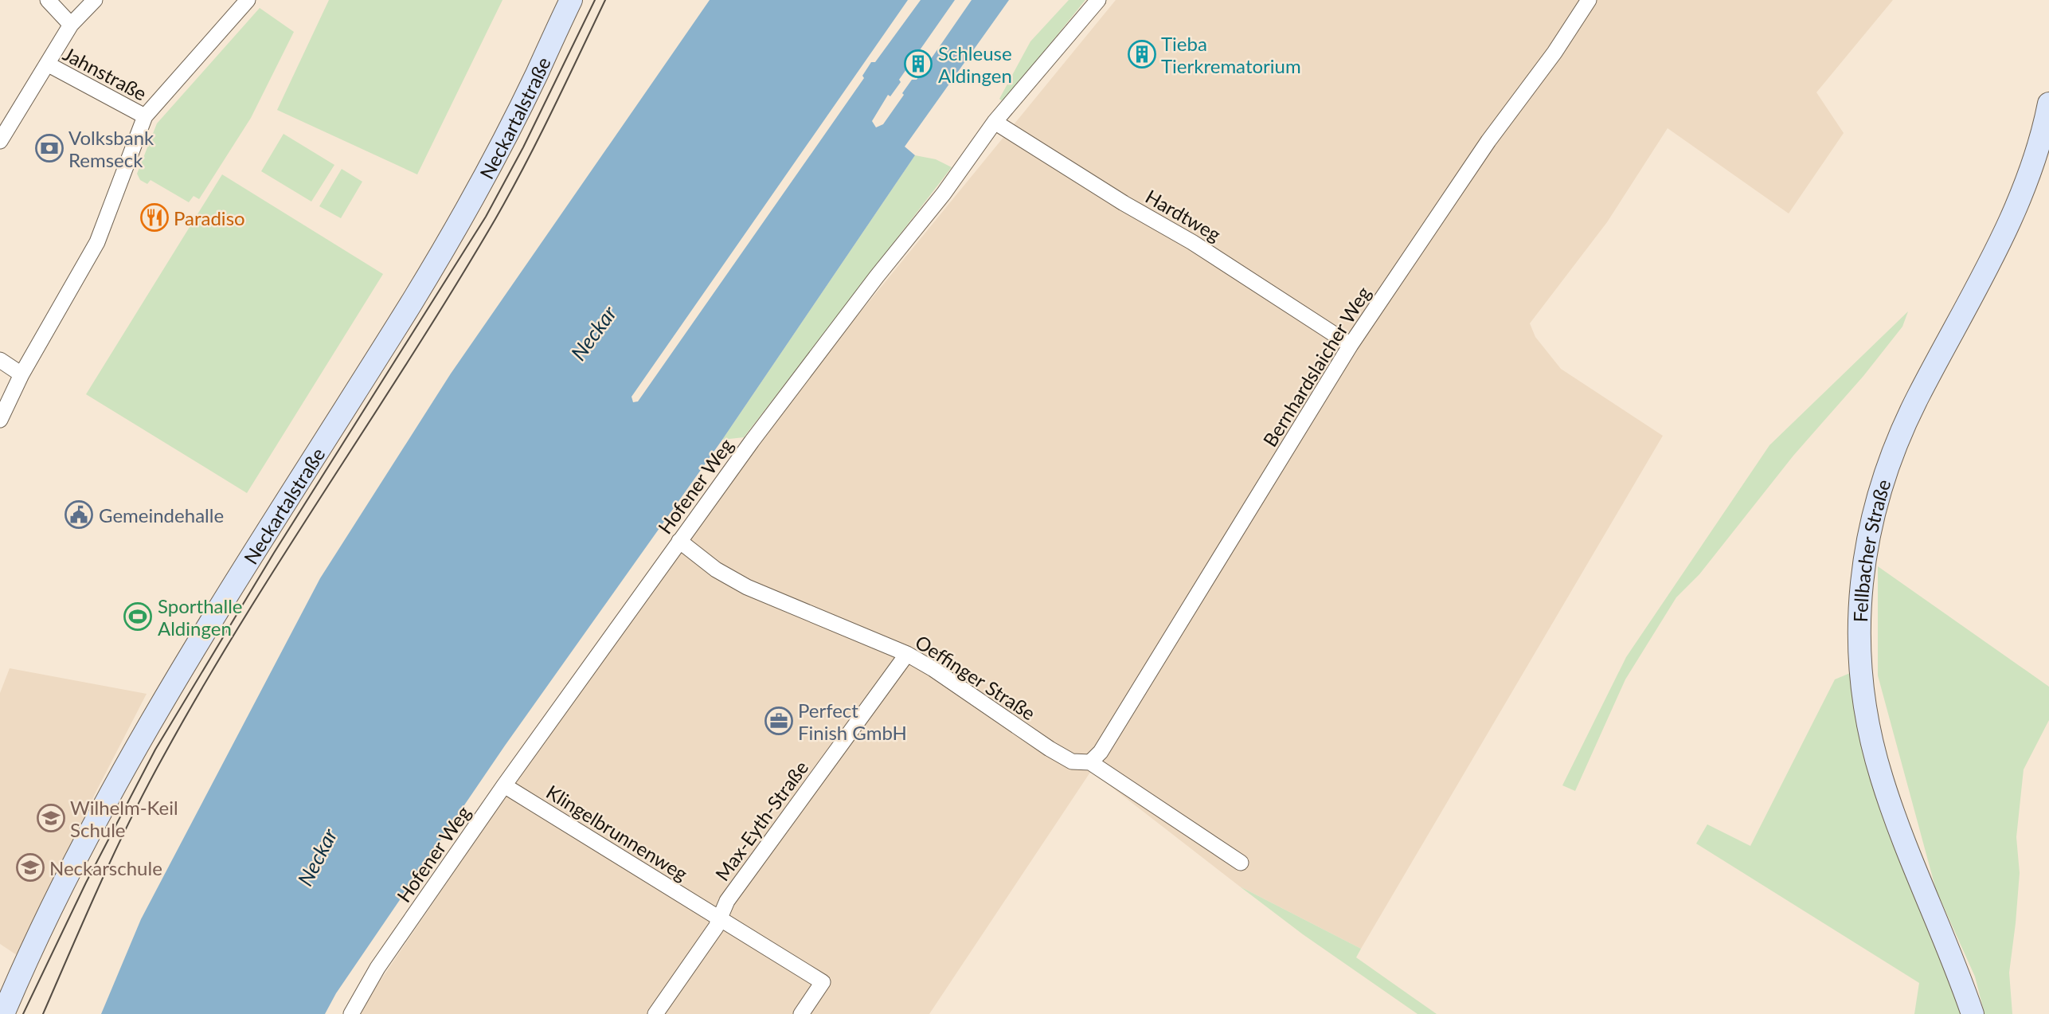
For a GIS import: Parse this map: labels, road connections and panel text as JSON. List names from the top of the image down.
{
  "streets": {
    "main road": ["Neckartalstraße", "Fellbacher Straße"],
    "street": [
      "Jahnstraße",
      "Hardtweg",
      "Bernhardslaicher Weg",
      "Hofener Weg",
      "Oeffinger Straße",
      "Max-Eyth-Straße",
      "Klingelbrunnenweg"
    ]
  },
  "crossings": [
    ["Hardtweg", "Bernhardslaicher Weg"],
    ["Hardtweg", "Hofener Weg"],
    ["Bernhardslaicher Weg", "Oeffinger Straße"],
    ["Hofener Weg", "Oeffinger Straße"],
    ["Hofener Weg", "Klingelbrunnenweg"],
    ["Oeffinger Straße", "Max-Eyth-Straße"],
    ["Max-Eyth-Straße", "Klingelbrunnenweg"]
  ],
  "water": ["Neckar"],
  "places": {
    "building": ["Tieba Tierkrematorium", "Schleuse Aldingen"],
    "bank": ["Volksbank Remseck"],
    "restaurant": ["Paradiso"],
    "public building": ["Gemeindehalle"],
    "sports": ["Sporthalle Aldingen"],
    "office": ["Perfect Finish GmbH"],
    "school or university": ["Wilhelm-Keil Schule", "Neckarschule"]
  }
}
